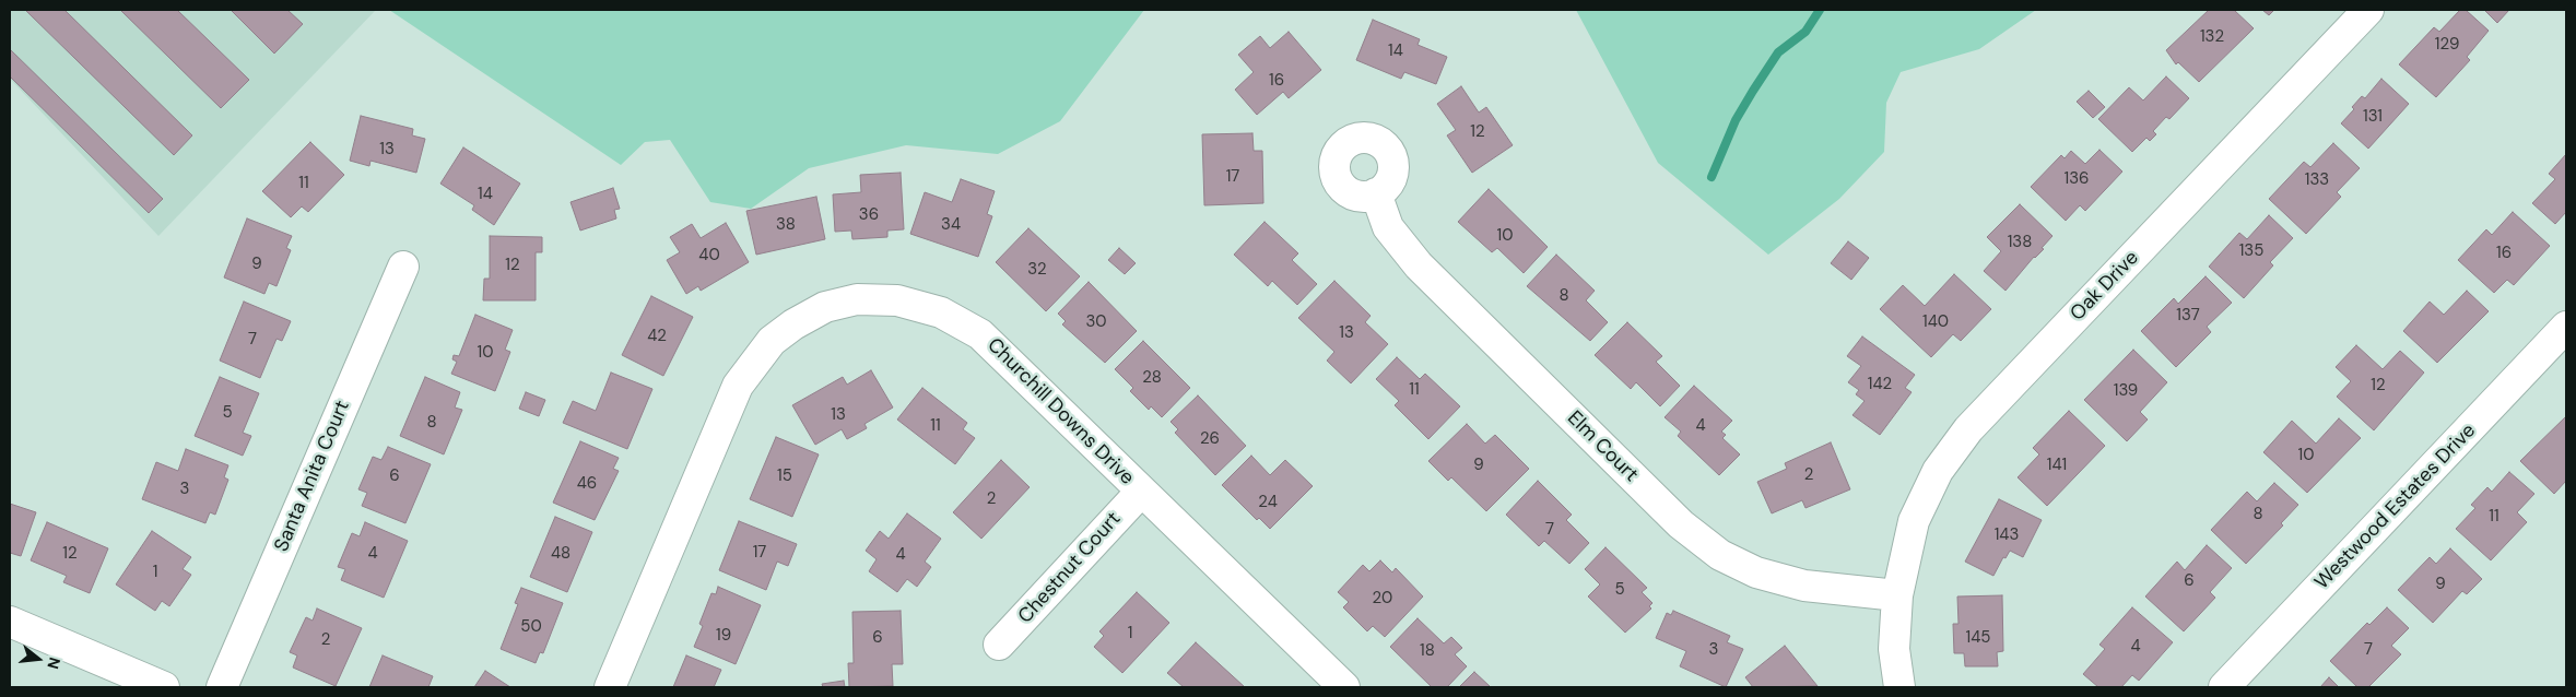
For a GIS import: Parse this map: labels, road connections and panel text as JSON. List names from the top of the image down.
{
  "streets": {
    "street": [
      "Oak Drive",
      "Churchill Downs Drive",
      "Elm Court",
      "Santa Anita Court",
      "Westwood Estates Drive",
      "Chestnut Court"
    ]
  },
  "crossings": [
    ["Oak Drive", "Elm Court"],
    ["Churchill Downs Drive", "Chestnut Court"]
  ],
  "house_numbers": [
    "132",
    "129",
    "14",
    "16",
    "131",
    "12",
    "13",
    "17",
    "136",
    "133",
    "11",
    "14",
    "36",
    "38",
    "34",
    "10",
    "138",
    "135",
    "16",
    "40",
    "9",
    "12",
    "32",
    "8",
    "137",
    "30",
    "140",
    "13",
    "42",
    "7",
    "10",
    "28",
    "142",
    "12",
    "11",
    "139",
    "5",
    "13",
    "8",
    "11",
    "4",
    "26",
    "10",
    "9",
    "141",
    "2",
    "6",
    "15",
    "46",
    "3",
    "2",
    "24",
    "8",
    "11",
    "7",
    "143",
    "17",
    "12",
    "4",
    "48",
    "4",
    "1",
    "6",
    "9",
    "5",
    "20",
    "50",
    "1",
    "19",
    "6",
    "145",
    "2",
    "4",
    "3",
    "7",
    "18"
  ],
  "north": "right"
}
